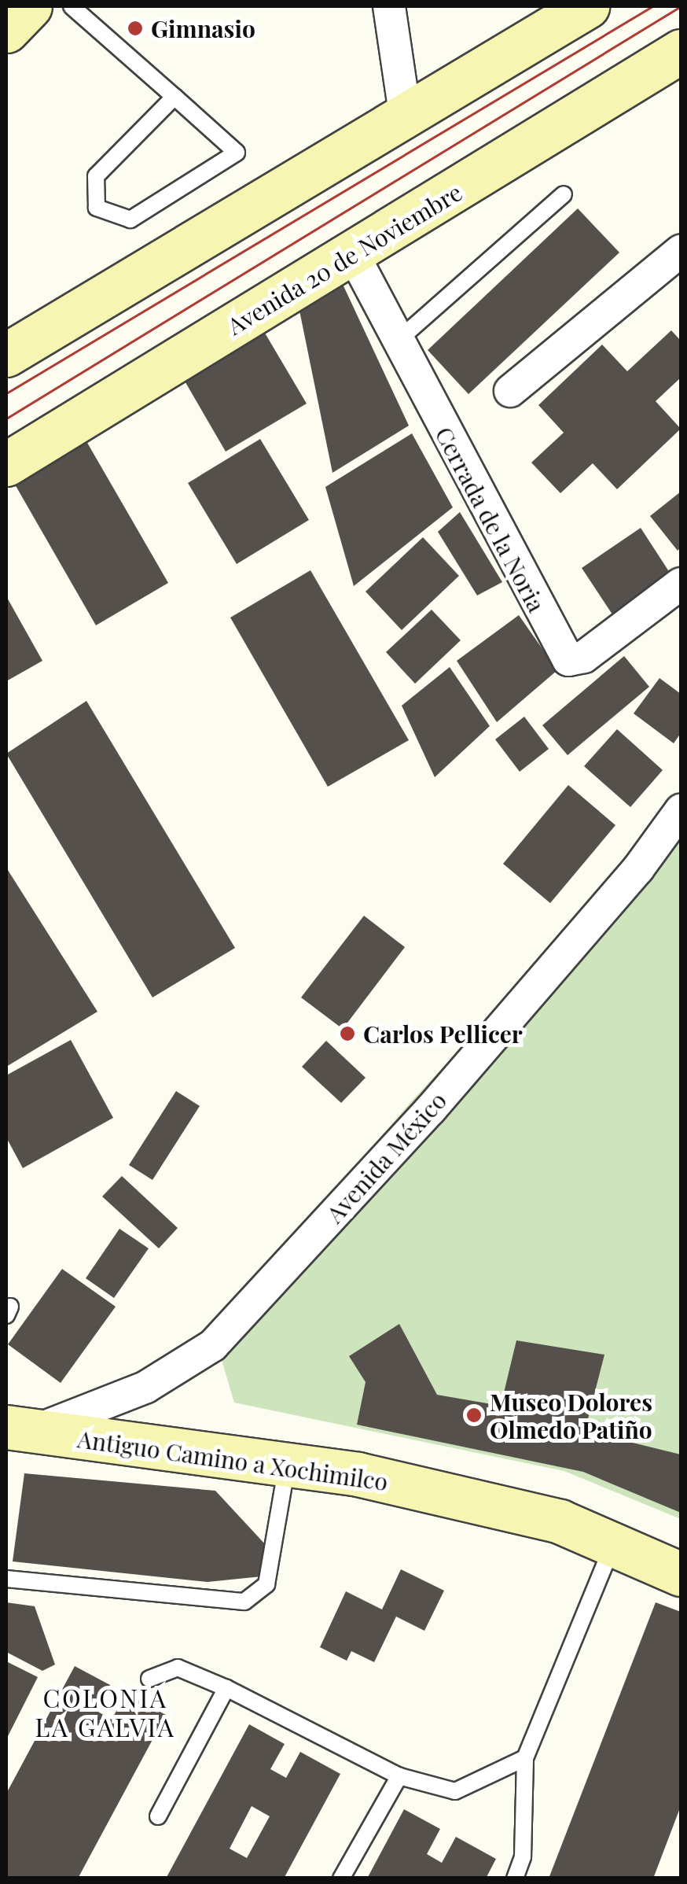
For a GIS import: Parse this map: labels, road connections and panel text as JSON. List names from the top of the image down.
{
  "streets": {
    "main road": ["Avenida 20 de Noviembre", "Antiguo Camino a Xochimilco"],
    "street": ["Cerrada de la Noria", "Avenida México"]
  },
  "crossings": [
    ["Avenida 20 de Noviembre", "Cerrada de la Noria"],
    ["Avenida México", "Antiguo Camino a Xochimilco"]
  ],
  "districts": ["COLONIA LA GALVIA"],
  "places": ["Gimnasio", "Carlos Pellicer", "Museo Dolores Olmedo Patiño"]
}
